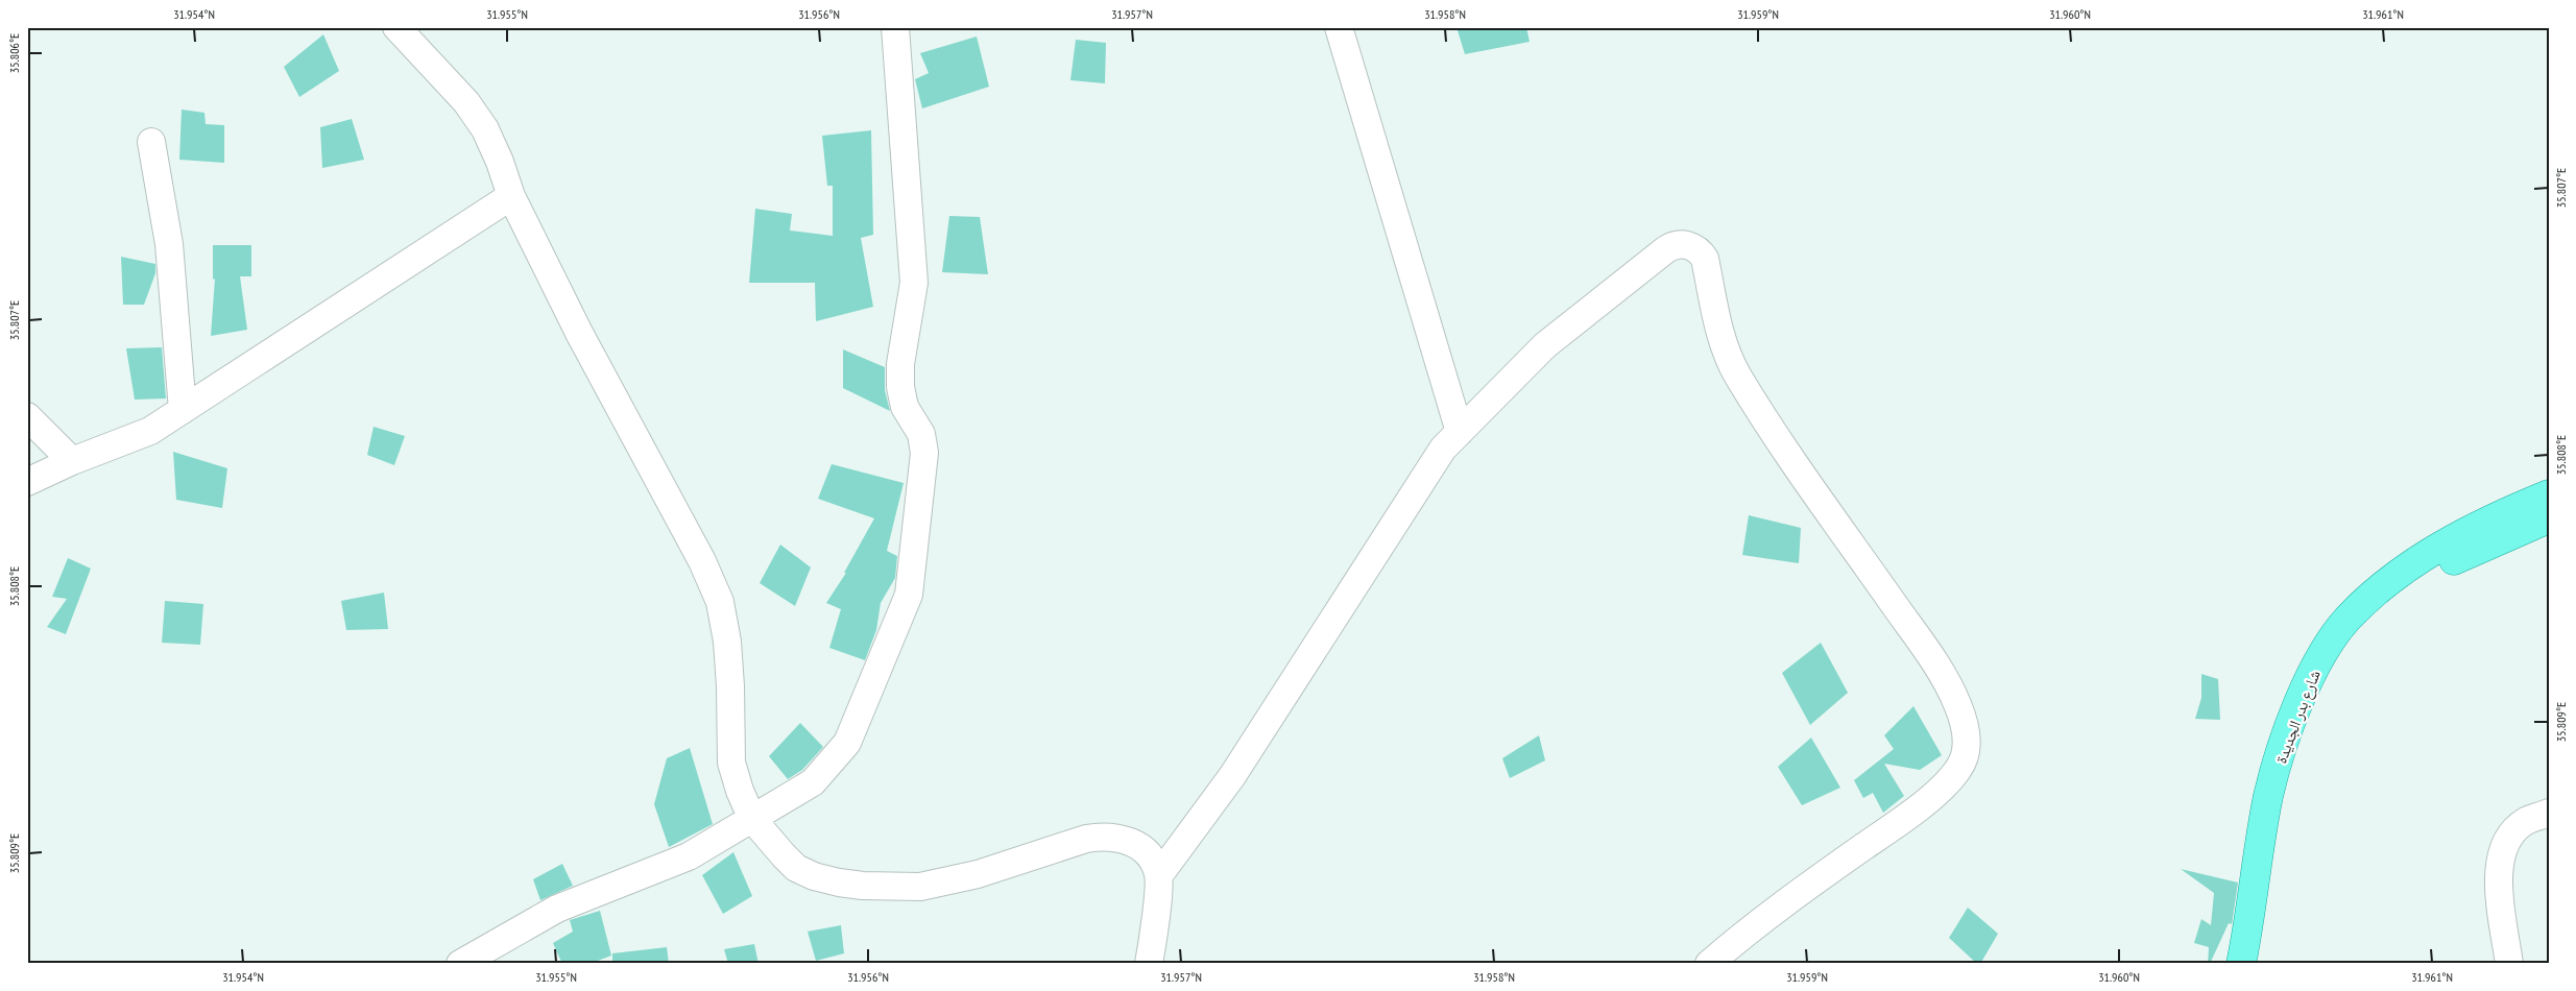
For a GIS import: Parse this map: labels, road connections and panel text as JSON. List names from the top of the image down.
{
  "streets": {
    "main road": ["شارع بدر الجديدة"]
  },
  "coordinates": [
    "31.954°N",
    "31.955°N",
    "31.956°N",
    "31.957°N",
    "31.958°N",
    "31.959°N",
    "31.960°N",
    "31.961°N",
    "35.806°E",
    "35.807°E",
    "35.808°E",
    "35.809°E"
  ]
}
